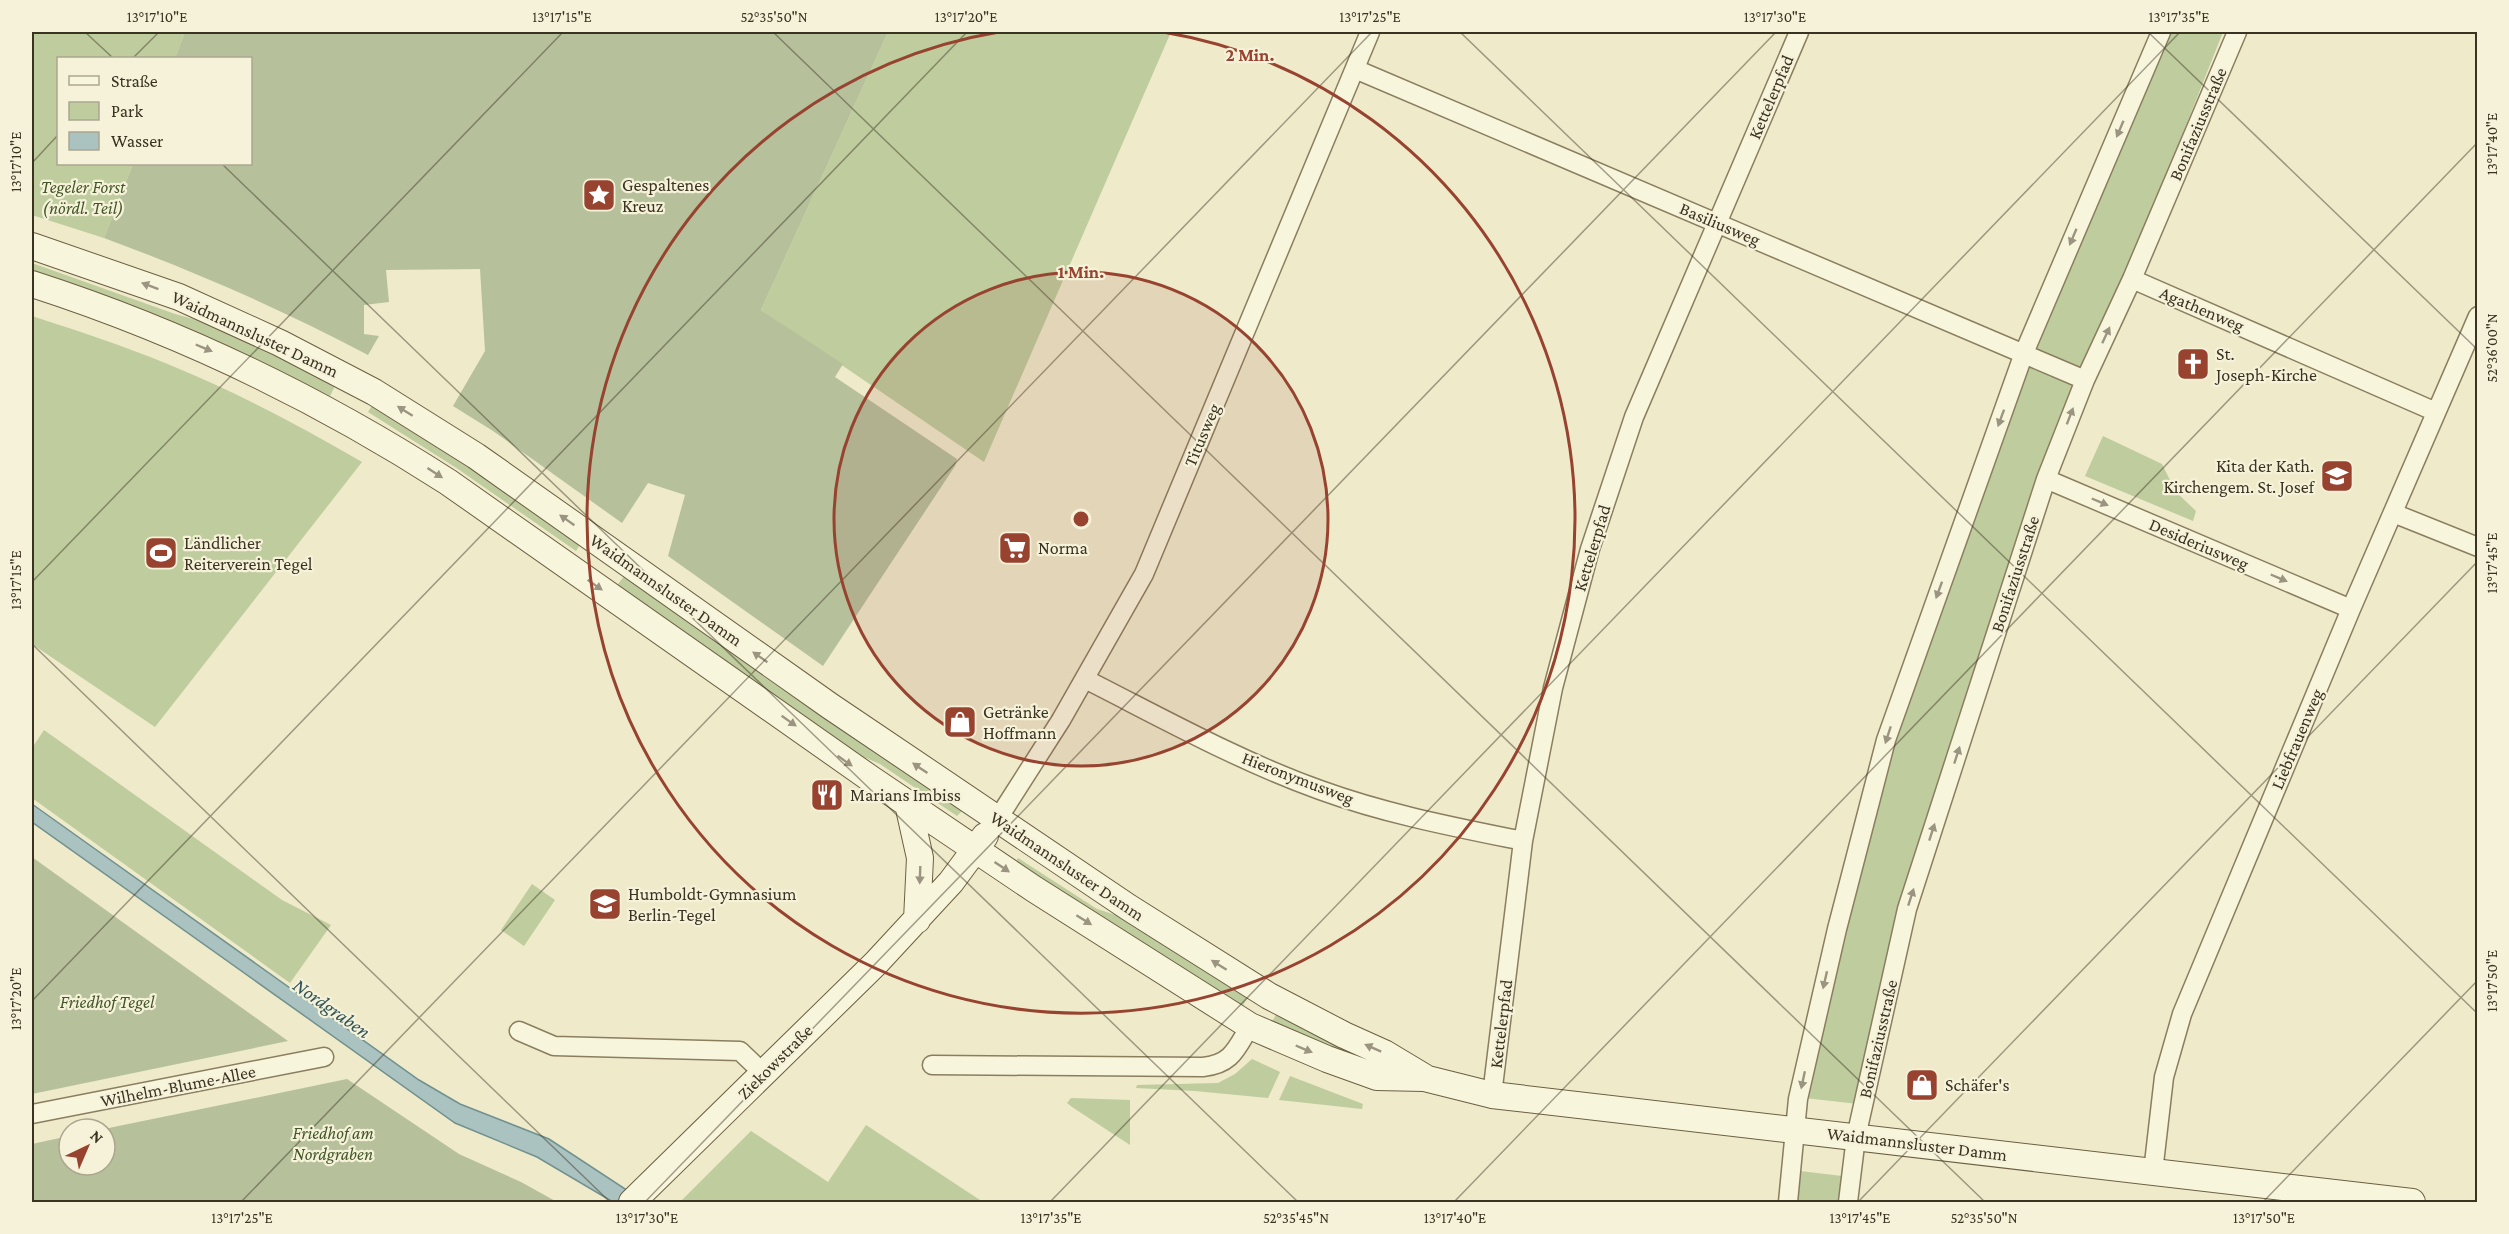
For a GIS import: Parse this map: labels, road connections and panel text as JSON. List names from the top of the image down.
{
  "streets": {
    "main road": ["Waidmannsluster Damm", "Ziekowstraße"],
    "street": [
      "Kettelerpfad",
      "Bonifaziusstraße",
      "Basiliusweg",
      "Agathenweg",
      "Titusweg",
      "Desideriusweg",
      "Liebfrauenweg",
      "Hieronymusweg",
      "Wilhelm-Blume-Allee"
    ]
  },
  "crossings": [
    ["Kettelerpfad", "Basiliusweg"],
    ["Kettelerpfad", "Waidmannsluster Damm"],
    ["Kettelerpfad", "Hieronymusweg"],
    ["Bonifaziusstraße", "Basiliusweg"],
    ["Bonifaziusstraße", "Agathenweg"],
    ["Bonifaziusstraße", "Waidmannsluster Damm"],
    ["Bonifaziusstraße", "Desideriusweg"],
    ["Basiliusweg", "Titusweg"],
    ["Agathenweg", "Liebfrauenweg"],
    ["Waidmannsluster Damm", "Titusweg"],
    ["Waidmannsluster Damm", "Liebfrauenweg"],
    ["Waidmannsluster Damm", "Ziekowstraße"],
    ["Titusweg", "Hieronymusweg"],
    ["Titusweg", "Ziekowstraße"],
    ["Desideriusweg", "Liebfrauenweg"]
  ],
  "one_way": ["Desideriusweg"],
  "water": ["Nordgraben"],
  "parks": ["Tegeler Forst (nördl. Teil)", "Friedhof Tegel", "Friedhof am Nordgraben"],
  "places": {
    "place": ["Gespaltenes Kreuz"],
    "church": ["St. Joseph-Kirche"],
    "school or university": ["Kita der Kath. Kirchengem. St. Josef", "Humboldt-Gymnasium Berlin-Tegel"],
    "supermarket": ["Norma"],
    "sports": ["Ländlicher Reiterverein Tegel"],
    "shop": ["Getränke Hoffmann", "Schäfer's"],
    "restaurant": ["Marians Imbiss"]
  },
  "legend": ["Straße", "Park", "Wasser"],
  "north": "top right",
  "coordinates": [
    "13°17'10\"E",
    "13°17'15\"E",
    "52°35'50\"N",
    "13°17'20\"E",
    "13°17'25\"E",
    "13°17'30\"E",
    "13°17'35\"E",
    "13°17'40\"E",
    "52°36'00\"N",
    "13°17'45\"E",
    "13°17'50\"E",
    "52°35'45\"N"
  ],
  "rings": ["2 Min.", "1 Min."]
}
